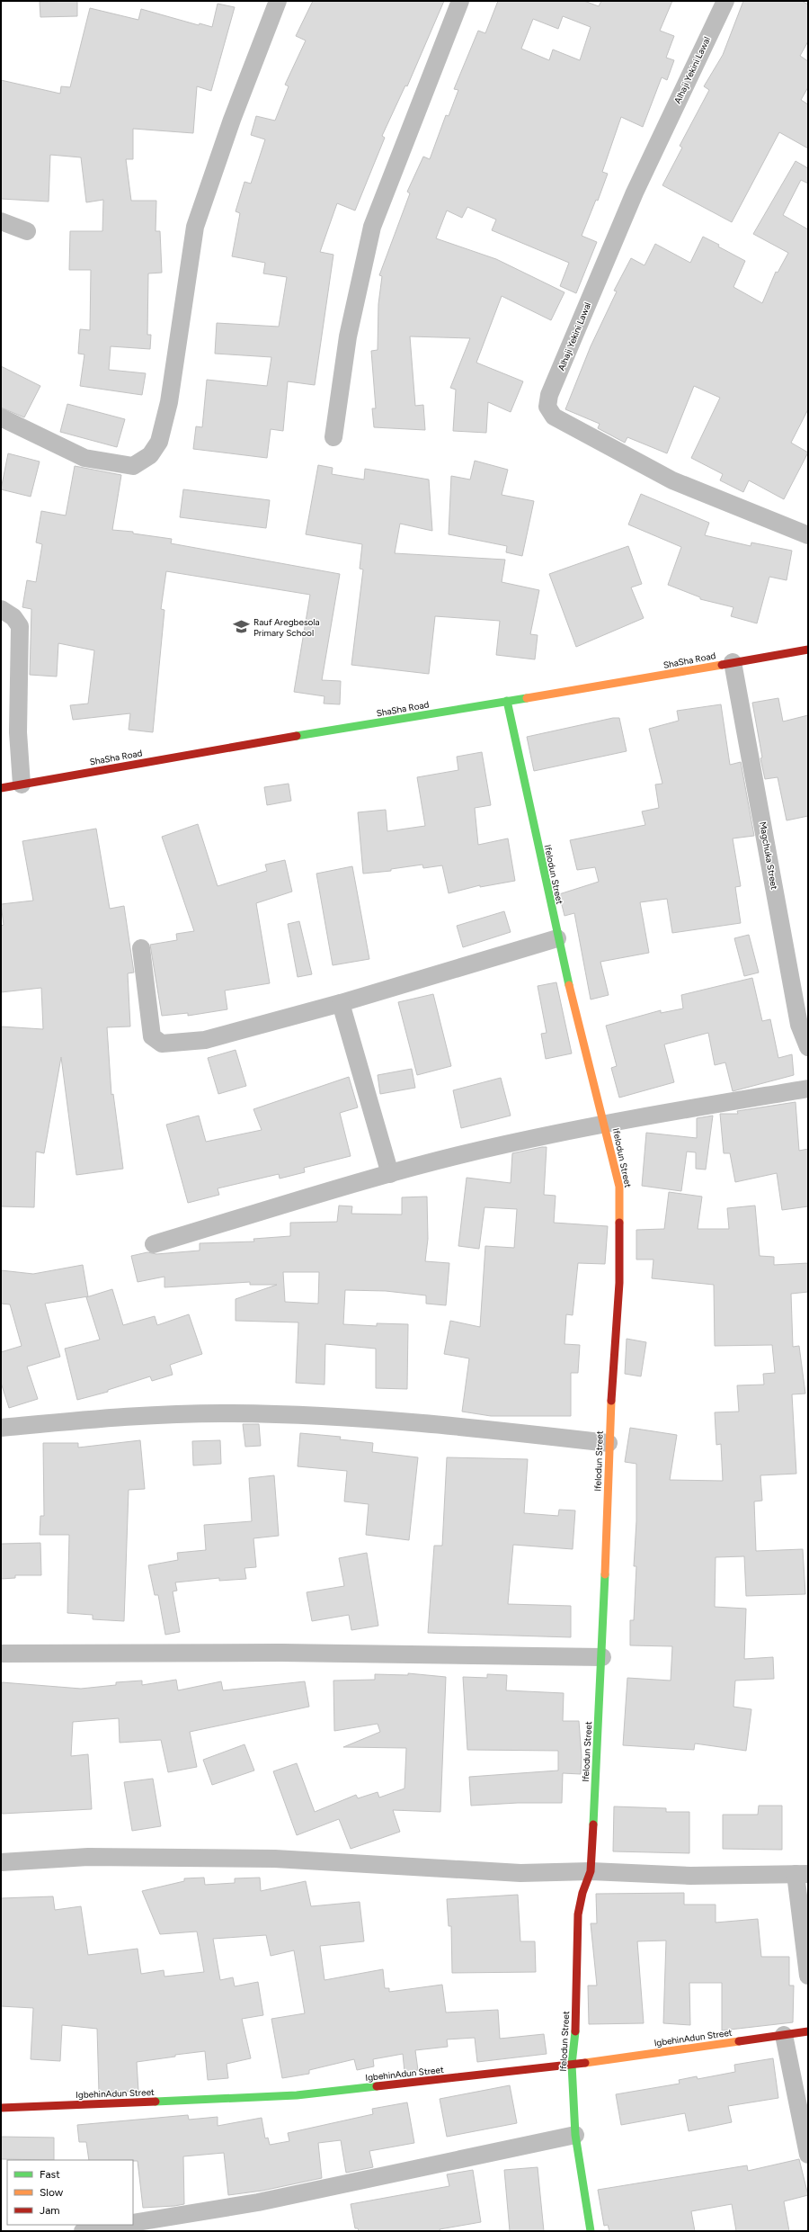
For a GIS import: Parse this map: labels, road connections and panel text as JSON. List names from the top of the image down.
{
  "streets": {
    "street": [
      "Alhaji Yekini Lawal",
      "ShaSha Road",
      "Magchuka Street",
      "Ifelodun Street",
      "IgbehinAdun Street"
    ]
  },
  "crossings": [
    ["ShaSha Road", "Magchuka Street"],
    ["ShaSha Road", "Ifelodun Street"],
    ["Ifelodun Street", "IgbehinAdun Street"]
  ],
  "places": {
    "school or university": ["Rauf Aregbesola Primary School"]
  },
  "legend": ["Fast", "Slow", "Jam"]
}
